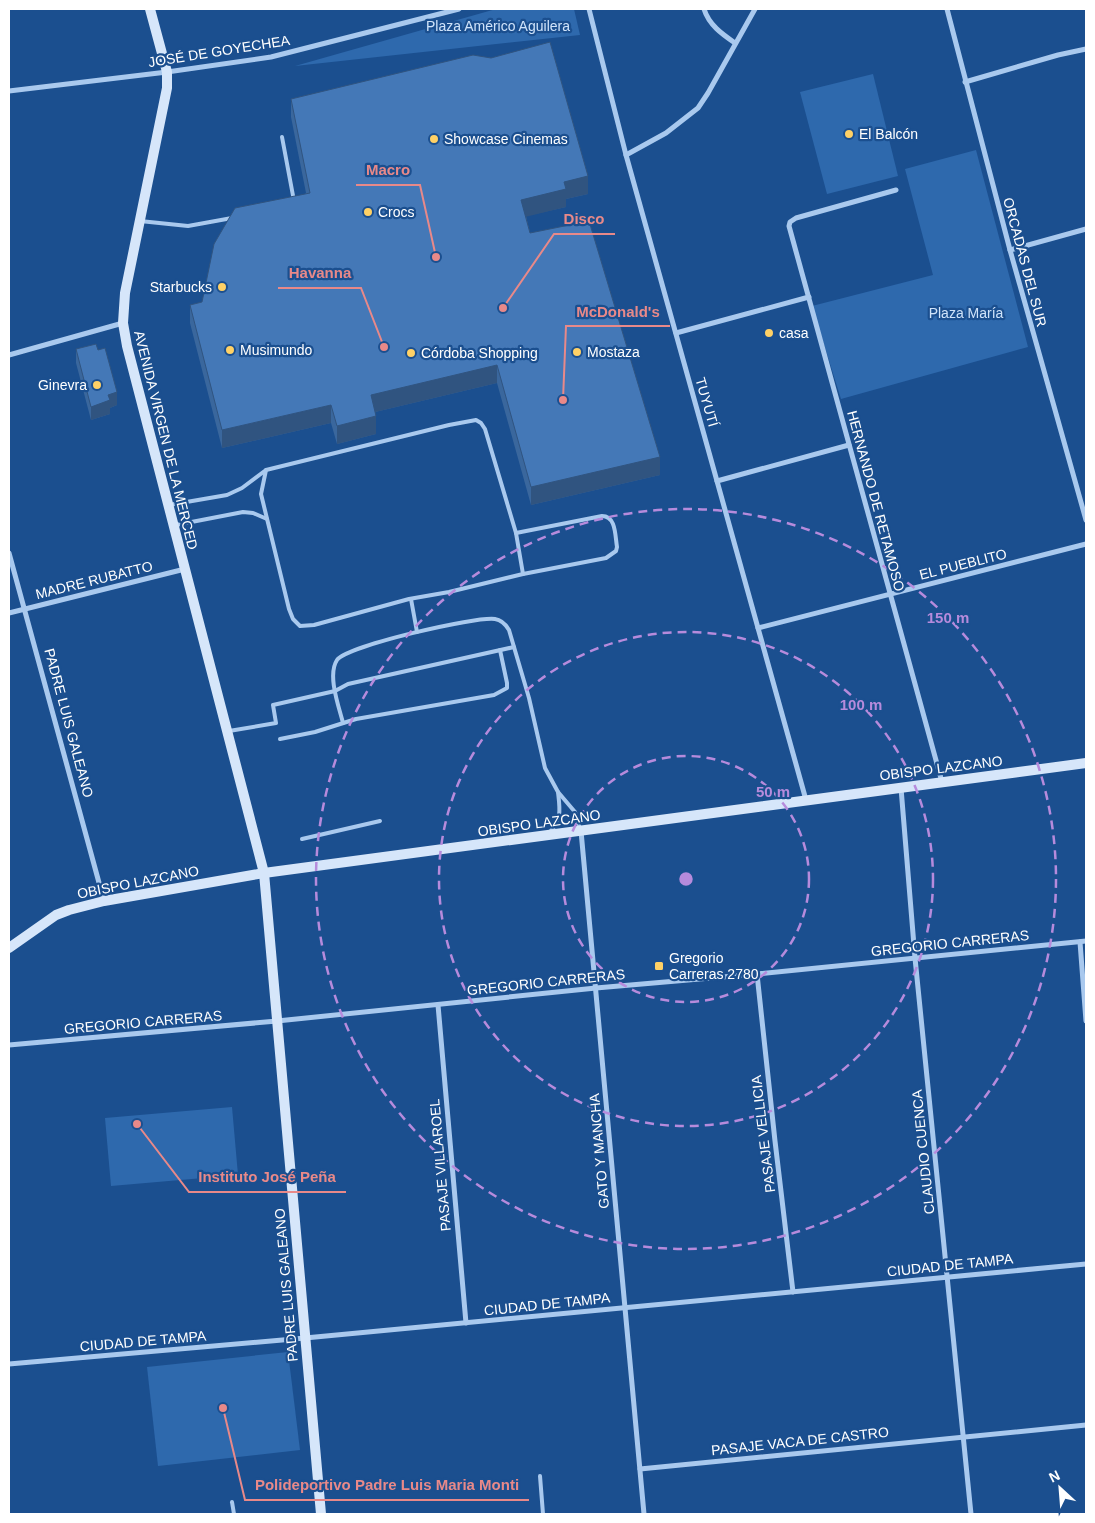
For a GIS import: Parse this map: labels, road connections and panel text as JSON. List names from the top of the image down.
{
  "streets": {
    "main road": ["AVENIDA VIRGEN DE LA MERCED", "PADRE LUIS GALEANO", "OBISPO LAZCANO"],
    "street": [
      "JOSÉ DE GOYECHEA",
      "ORCADAS DEL SUR",
      "TUYUTÍ",
      "HERNANDO DE RETAMOSO",
      "EL PUEBLITO",
      "MADRE RUBATTO",
      "GREGORIO CARRERAS",
      "PASAJE VELLICIA",
      "GATO Y MANCHA",
      "CLAUDIO CUENCA",
      "PASAJE VILLAROEL",
      "CIUDAD DE TAMPA",
      "PASAJE VACA DE CASTRO"
    ]
  },
  "crossings": [
    ["JOSÉ DE GOYECHEA", "AVENIDA VIRGEN DE LA MERCED"],
    ["TUYUTÍ", "EL PUEBLITO"],
    ["TUYUTÍ", "OBISPO LAZCANO"],
    ["AVENIDA VIRGEN DE LA MERCED", "MADRE RUBATTO"],
    ["AVENIDA VIRGEN DE LA MERCED", "PADRE LUIS GALEANO"],
    ["AVENIDA VIRGEN DE LA MERCED", "OBISPO LAZCANO"],
    ["HERNANDO DE RETAMOSO", "EL PUEBLITO"],
    ["HERNANDO DE RETAMOSO", "OBISPO LAZCANO"],
    ["MADRE RUBATTO", "PADRE LUIS GALEANO"],
    ["PADRE LUIS GALEANO", "OBISPO LAZCANO"],
    ["PADRE LUIS GALEANO", "GREGORIO CARRERAS"],
    ["PADRE LUIS GALEANO", "CIUDAD DE TAMPA"],
    ["OBISPO LAZCANO", "GATO Y MANCHA"],
    ["OBISPO LAZCANO", "CLAUDIO CUENCA"],
    ["GREGORIO CARRERAS", "PASAJE VELLICIA"],
    ["GREGORIO CARRERAS", "GATO Y MANCHA"],
    ["GREGORIO CARRERAS", "CLAUDIO CUENCA"],
    ["GREGORIO CARRERAS", "PASAJE VILLAROEL"],
    ["PASAJE VELLICIA", "CIUDAD DE TAMPA"],
    ["GATO Y MANCHA", "CIUDAD DE TAMPA"],
    ["GATO Y MANCHA", "PASAJE VACA DE CASTRO"],
    ["CLAUDIO CUENCA", "CIUDAD DE TAMPA"],
    ["CLAUDIO CUENCA", "PASAJE VACA DE CASTRO"],
    ["PASAJE VILLAROEL", "CIUDAD DE TAMPA"]
  ],
  "parks": ["Plaza Américo Aguilera", "Plaza María"],
  "places": {
    "other": [
      "El Balcón",
      "Showcase Cinemas",
      "Crocs",
      "Macro",
      "Starbucks",
      "Disco",
      "casa",
      "Havanna",
      "Musimundo",
      "Mostaza",
      "Córdoba Shopping",
      "Ginevra",
      "McDonald's",
      "Instituto José Peña",
      "Polideportivo Padre Luis Maria Monti"
    ],
    "transit": ["Gregorio Carreras 2780"]
  },
  "north": "top left",
  "rings": ["150 m", "100 m", "50 m"]
}
